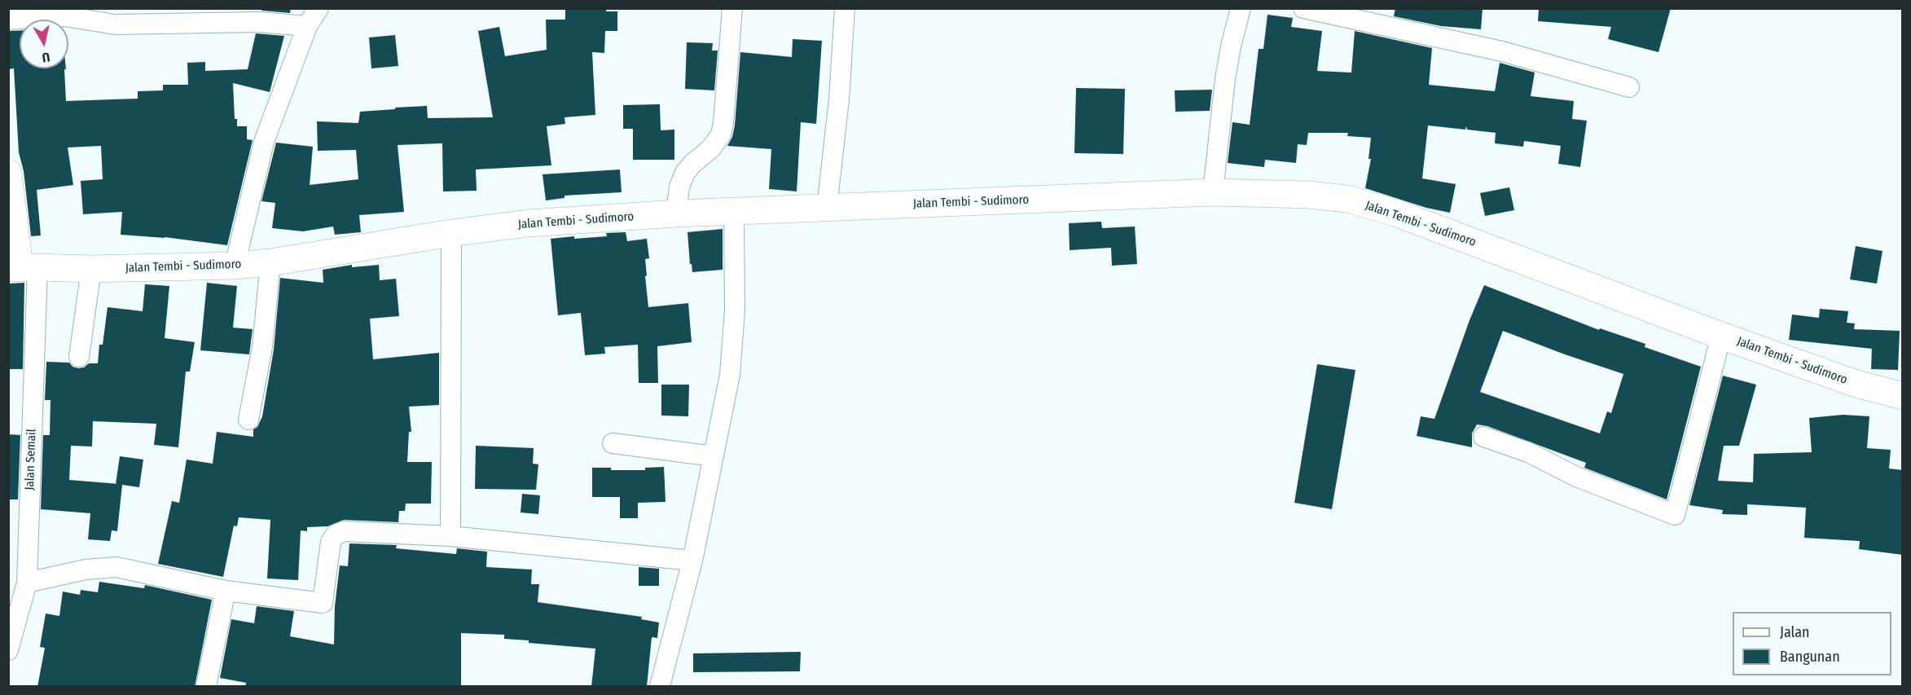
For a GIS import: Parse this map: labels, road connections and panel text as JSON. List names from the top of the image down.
{
  "streets": {
    "main road": ["Jalan Tembi - Sudimoro"],
    "street": ["Jalan Semail"]
  },
  "crossings": [
    ["Jalan Tembi - Sudimoro", "Jalan Semail"]
  ],
  "legend": ["Jalan", "Bangunan"],
  "north": "bottom"
}
